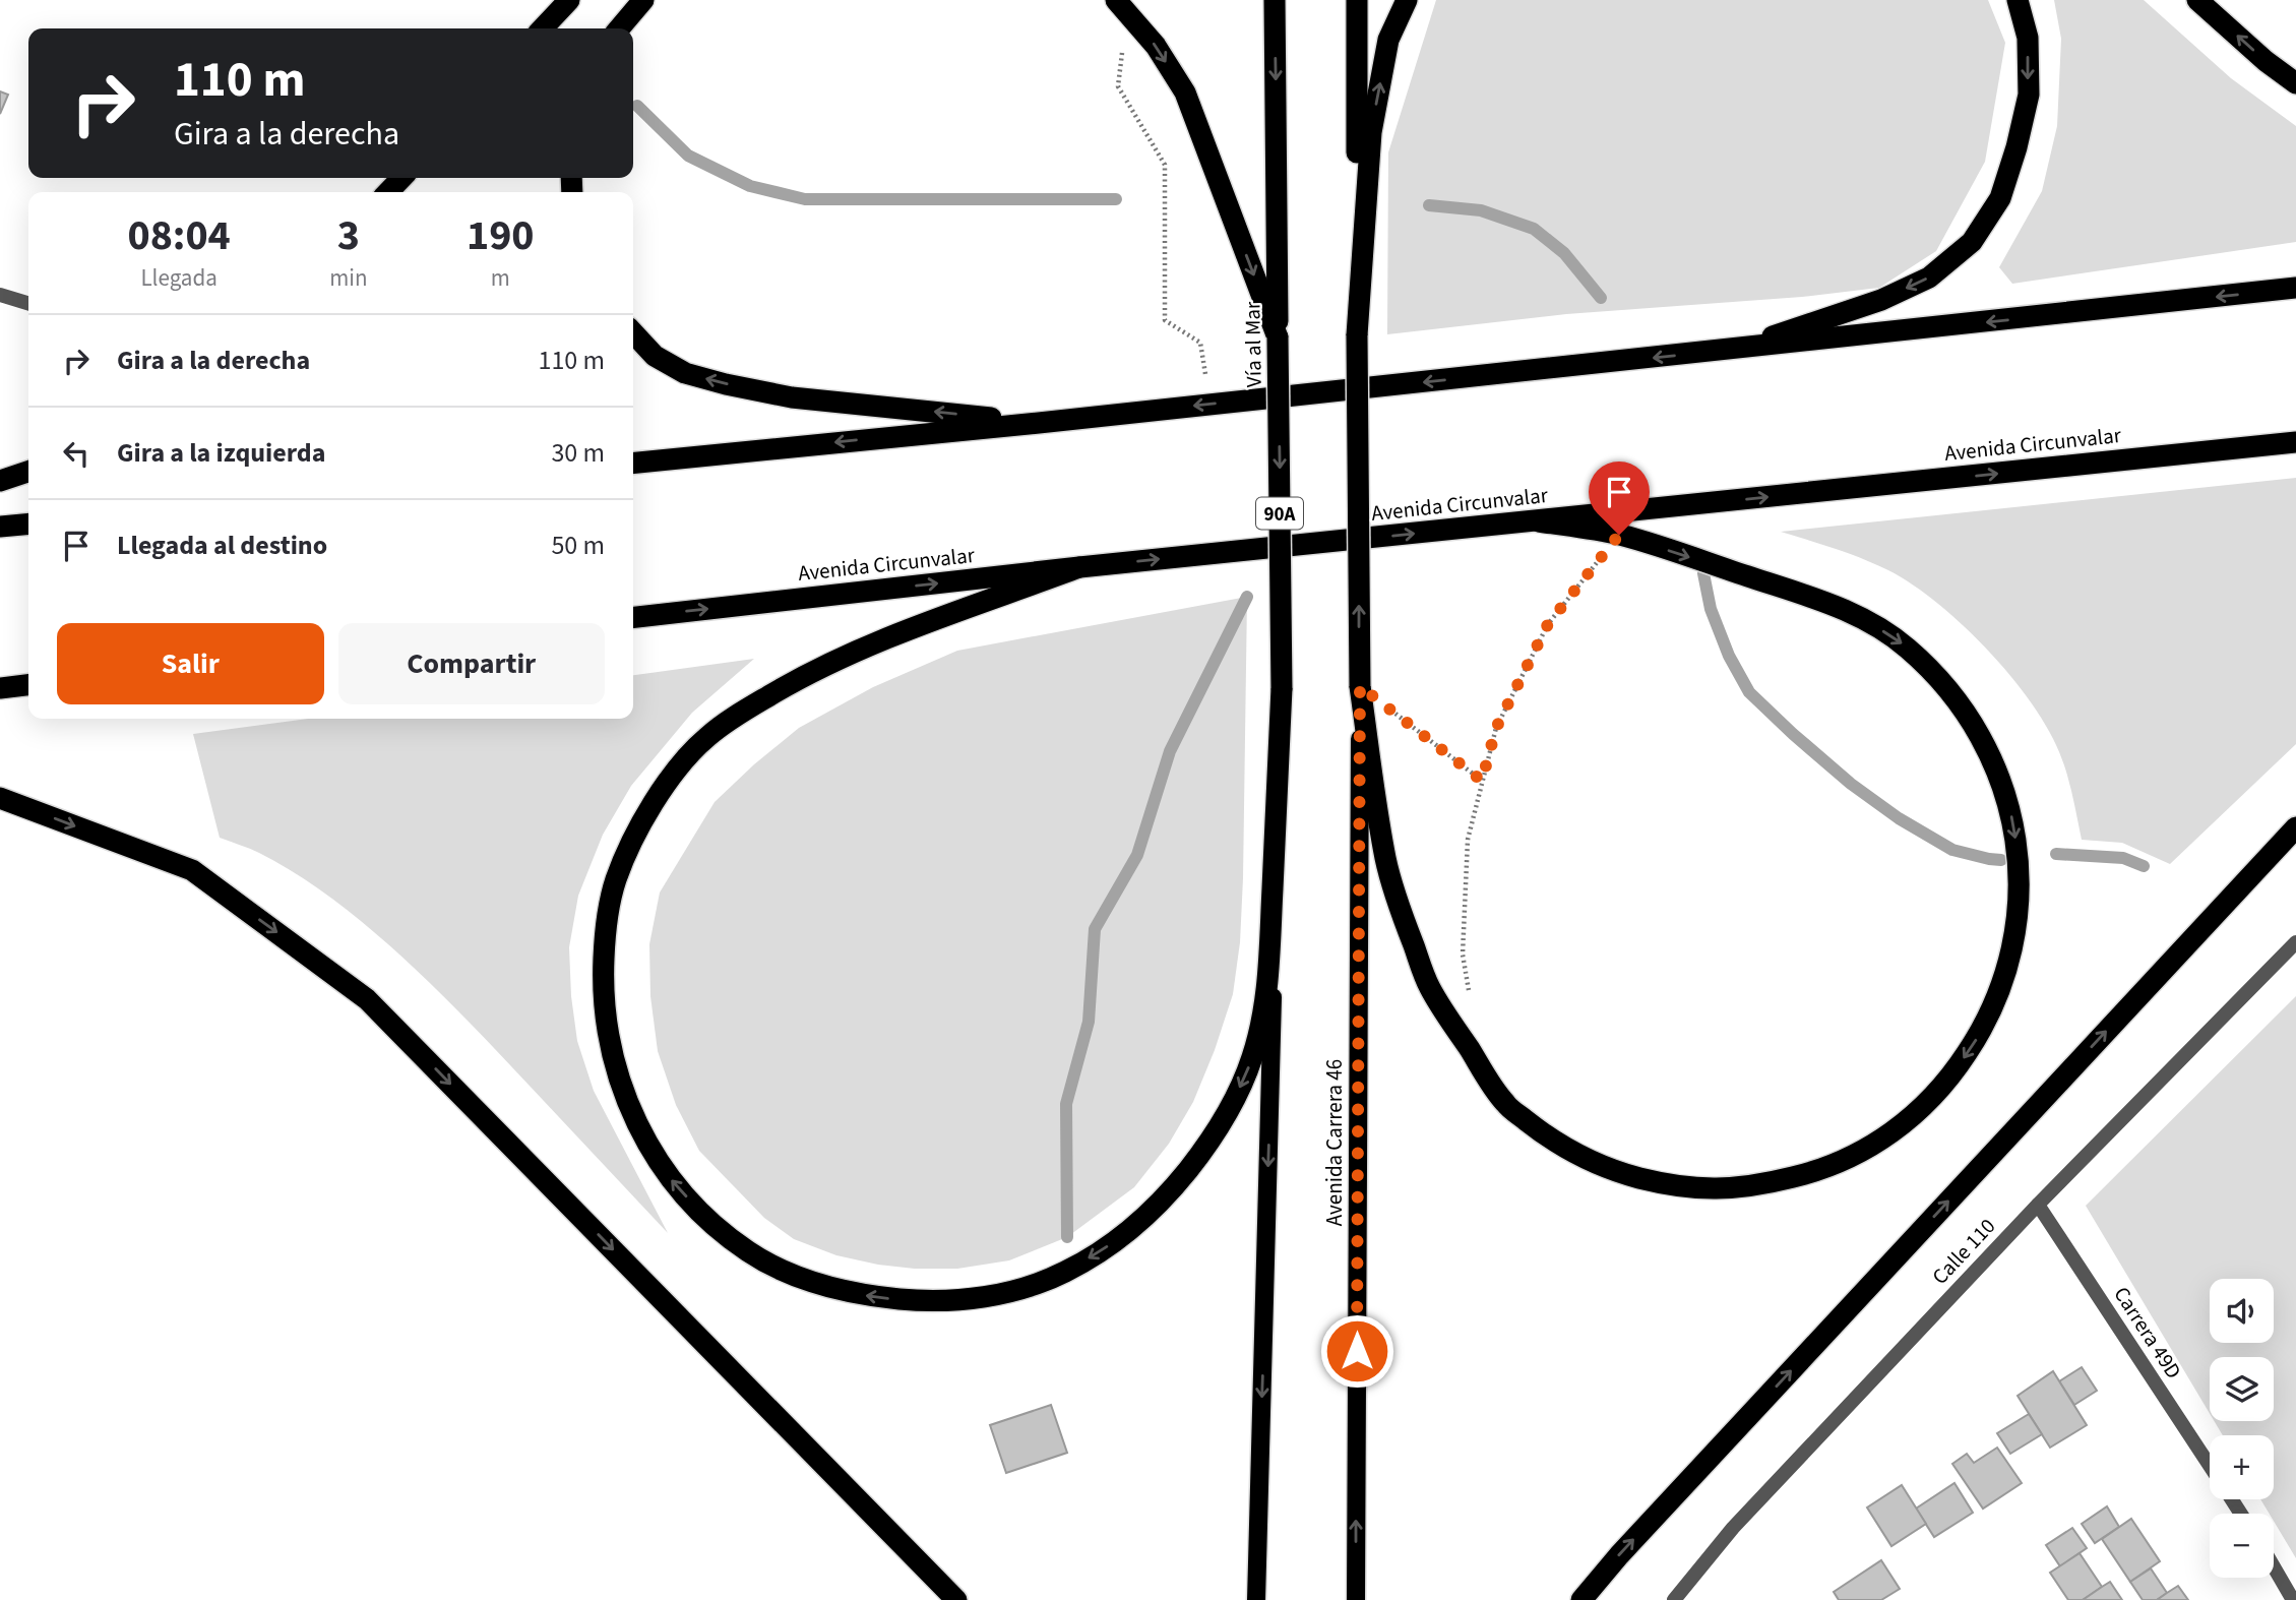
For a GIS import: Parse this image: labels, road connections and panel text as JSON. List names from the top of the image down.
{
  "streets": {
    "highway": ["Vía al Mar", "Avenida Circunvalar", "90A"],
    "main road": ["Avenida Carrera 46"],
    "street": ["Calle 110", "Carrera 49D"]
  },
  "crossings": [
    ["Vía al Mar", "Avenida Circunvalar"],
    ["Calle 110", "Carrera 49D"]
  ],
  "page": {
    "turn": ["110 m", "Gira a la derecha"],
    "eta": [
      "08:04",
      "Llegada",
      "3",
      "min",
      "190",
      "m"
    ],
    "list": [
      {
        "name": "Gira a la derecha",
        "value": "110 m"
      },
      {
        "name": "Gira a la izquierda",
        "value": "30 m"
      },
      {
        "name": "Llegada al destino",
        "value": "50 m"
      }
    ],
    "buttons": ["Salir", "Compartir"],
    "map_buttons": ["+", "−"]
  }
}
